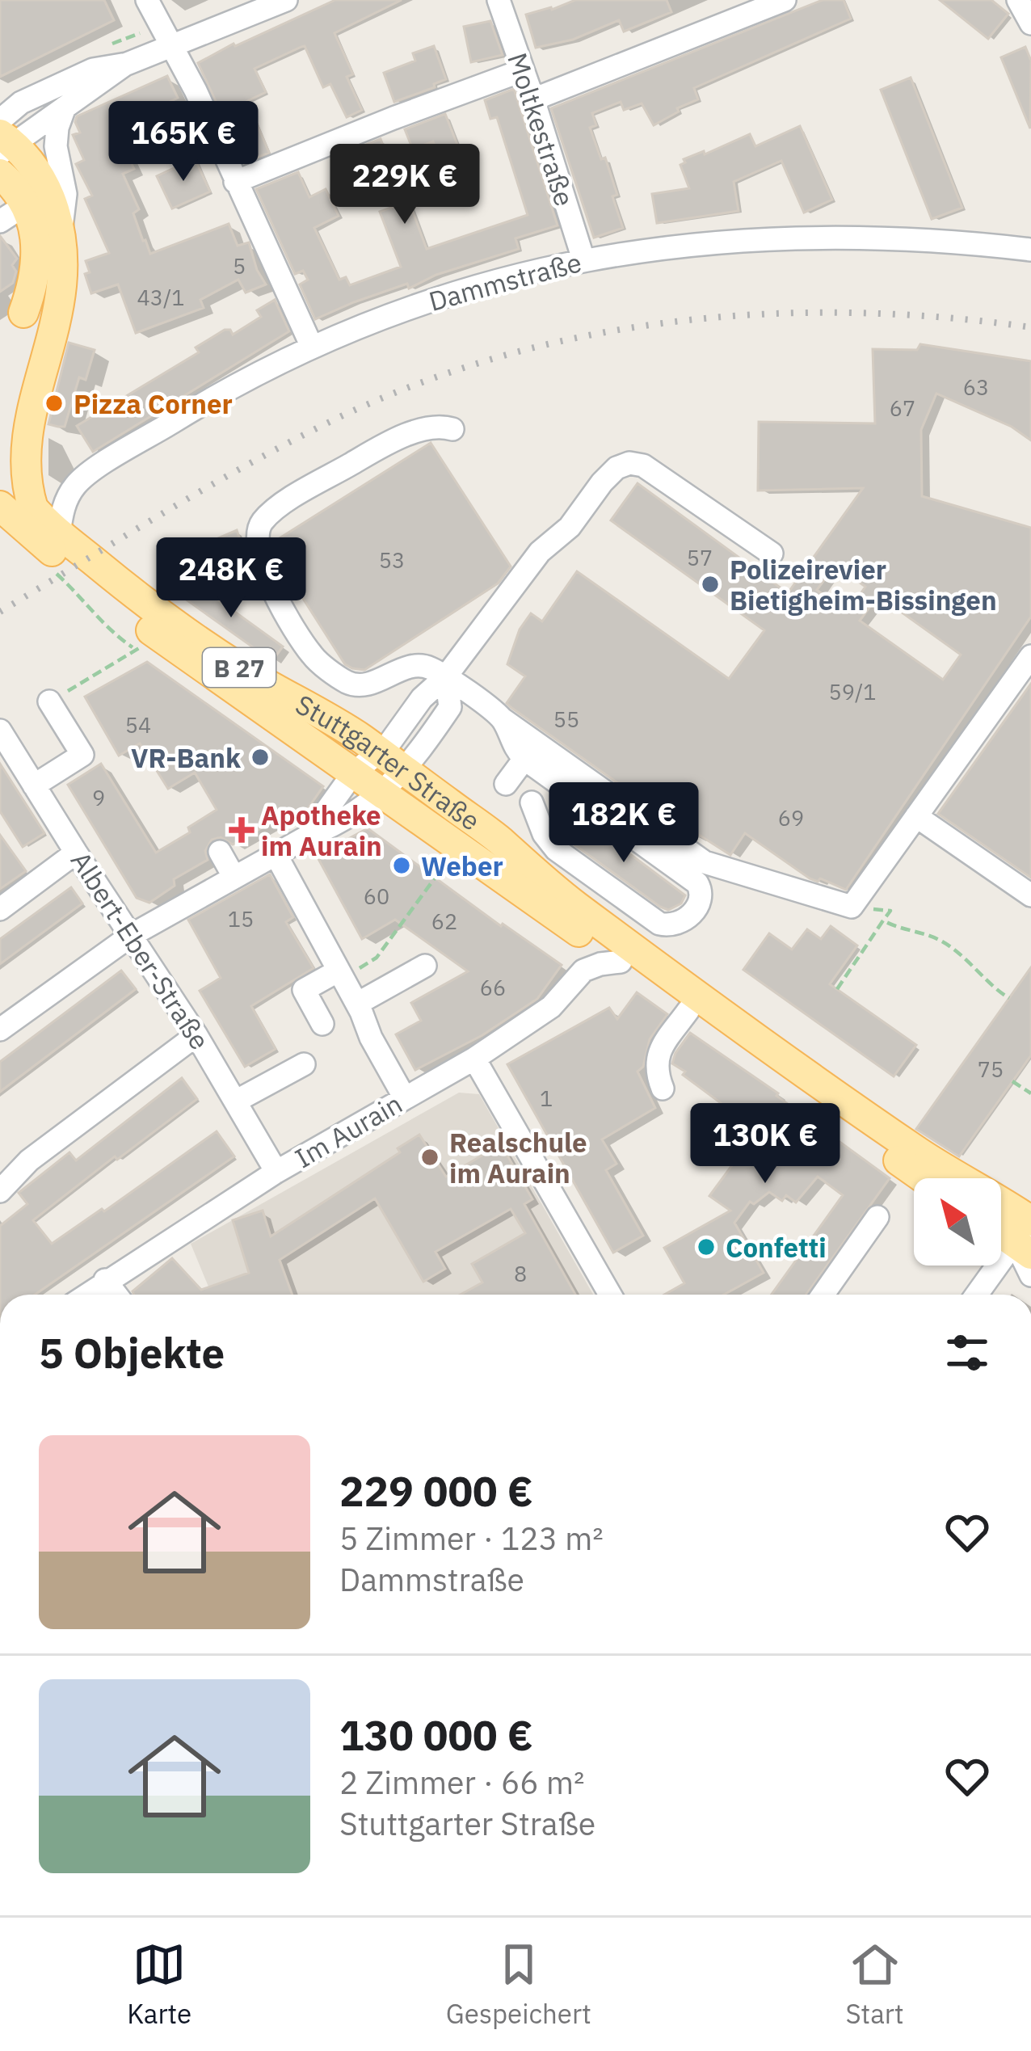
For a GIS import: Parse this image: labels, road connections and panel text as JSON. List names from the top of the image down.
{
  "streets": {
    "main road": ["B 27", "Stuttgarter Straße"],
    "street": [
      "Moltkestraße",
      "Dammstraße",
      "Albert-Eber-Straße",
      "Im Aurain"
    ]
  },
  "crossings": [
    ["Moltkestraße", "Dammstraße"],
    ["Dammstraße", "Stuttgarter Straße"],
    ["Stuttgarter Straße", "Im Aurain"],
    ["Albert-Eber-Straße", "Im Aurain"]
  ],
  "places": {
    "other": [
      "Pizza Corner",
      "Polizeirevier Bietigheim-Bissingen",
      "VR-Bank",
      "Weber",
      "Realschule im Aurain",
      "Confetti"
    ],
    "health": ["Apotheke im Aurain"]
  },
  "house_numbers": [
    "5",
    "43/1",
    "63",
    "67",
    "57",
    "53",
    "59/1",
    "55",
    "54",
    "9",
    "69",
    "60",
    "15",
    "62",
    "66",
    "75",
    "1",
    "8"
  ],
  "north": "top left",
  "page": {
    "price": [
      "165K €",
      "229K €",
      "248K €",
      "182K €",
      "130K €"
    ],
    "heading": "5 Objekte",
    "list": [
      {
        "name": "229 000 €",
        "note": "5 Zimmer · 123 m² · Dammstraße"
      },
      {
        "name": "130 000 €",
        "note": "2 Zimmer · 66 m² · Stuttgarter Straße"
      }
    ],
    "tabs": ["Karte", "Gespeichert", "Start"]
  }
}
